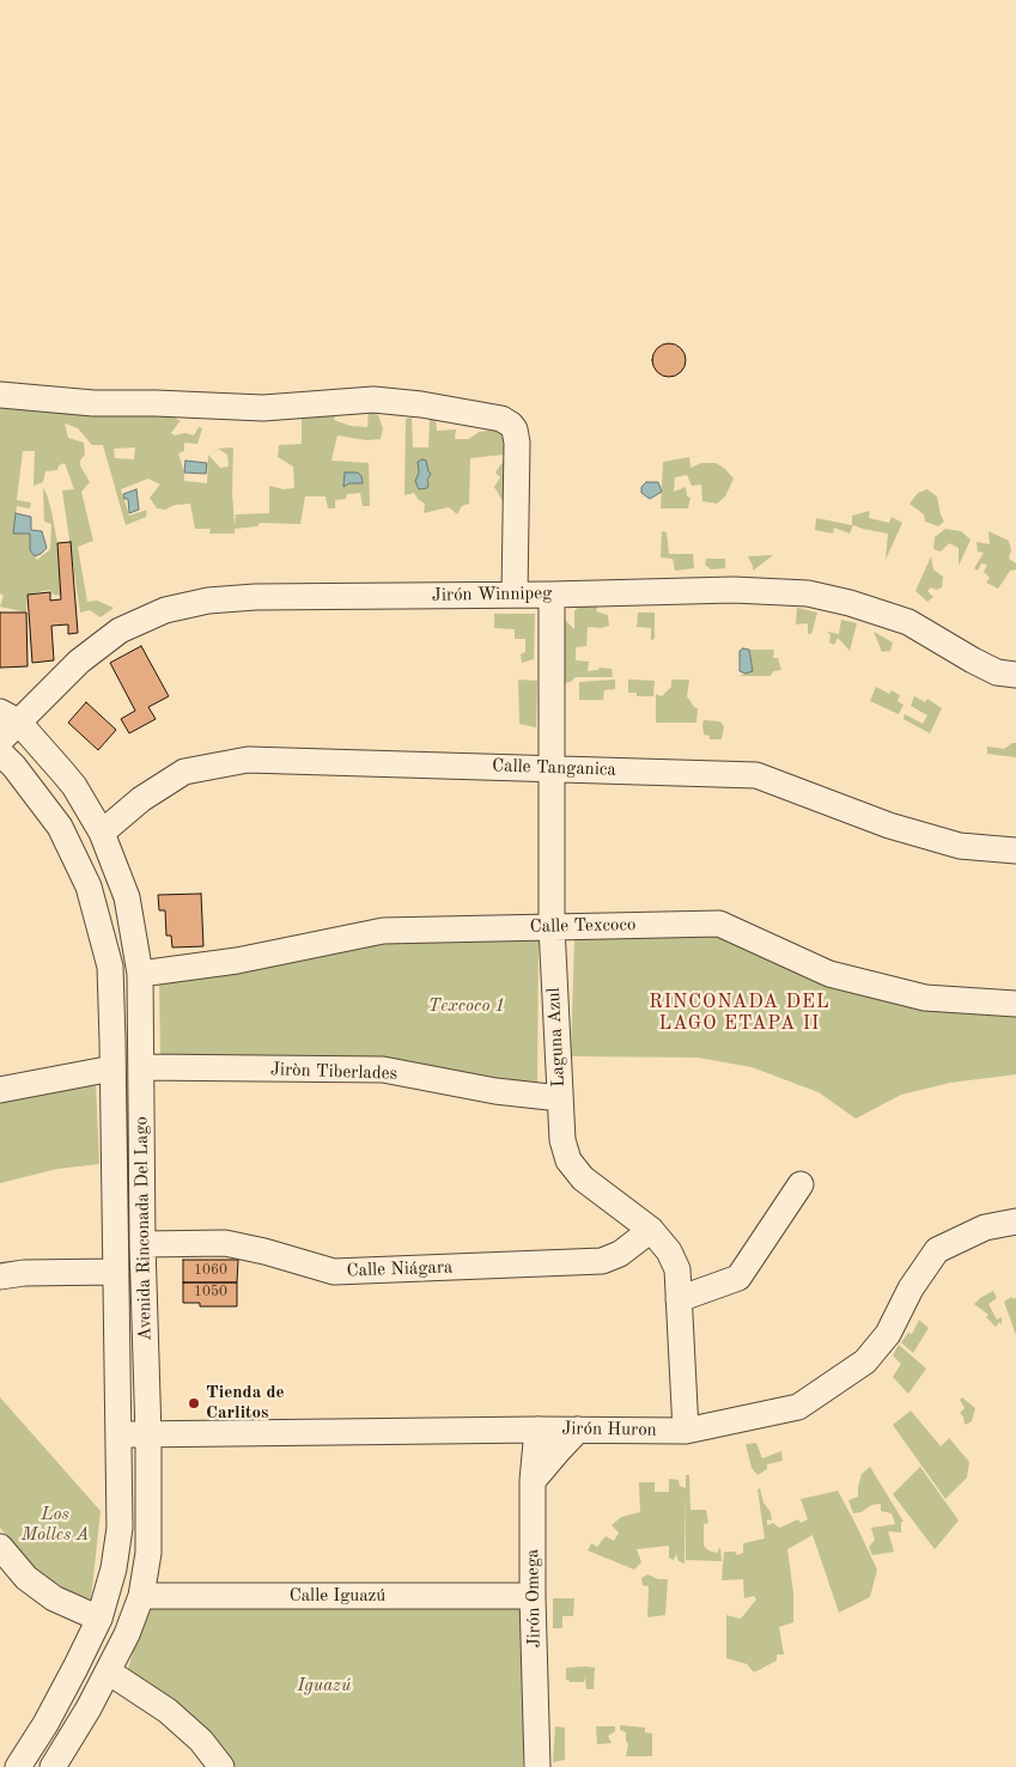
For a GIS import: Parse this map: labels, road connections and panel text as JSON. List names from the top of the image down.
{
  "streets": {
    "street": [
      "Jirón Winnipeg",
      "Calle Tanganica",
      "Calle Texcoco",
      "Laguna Azul",
      "Jiròn Tiberlades",
      "Avenida Rinconada Del Lago",
      "Calle Niágara",
      "Jirón Huron",
      "Calle Iguazú",
      "Jirón Omega"
    ]
  },
  "crossings": [
    ["Jirón Winnipeg", "Laguna Azul"],
    ["Jirón Winnipeg", "Avenida Rinconada Del Lago"],
    ["Calle Tanganica", "Laguna Azul"],
    ["Calle Tanganica", "Avenida Rinconada Del Lago"],
    ["Calle Texcoco", "Laguna Azul"],
    ["Calle Texcoco", "Avenida Rinconada Del Lago"],
    ["Laguna Azul", "Jiròn Tiberlades"],
    ["Laguna Azul", "Calle Niágara"],
    ["Laguna Azul", "Jirón Huron"],
    ["Jiròn Tiberlades", "Avenida Rinconada Del Lago"],
    ["Avenida Rinconada Del Lago", "Calle Niágara"],
    ["Avenida Rinconada Del Lago", "Jirón Huron"],
    ["Avenida Rinconada Del Lago", "Calle Iguazú"],
    ["Jirón Huron", "Jirón Omega"],
    ["Calle Iguazú", "Jirón Omega"]
  ],
  "districts": ["RINCONADA DEL LAGO ETAPA II"],
  "parks": ["Texcoco 1", "Los Molles A", "Iguazú"],
  "places": ["Tienda de Carlitos"],
  "house_numbers": ["1060", "1050"]
}
